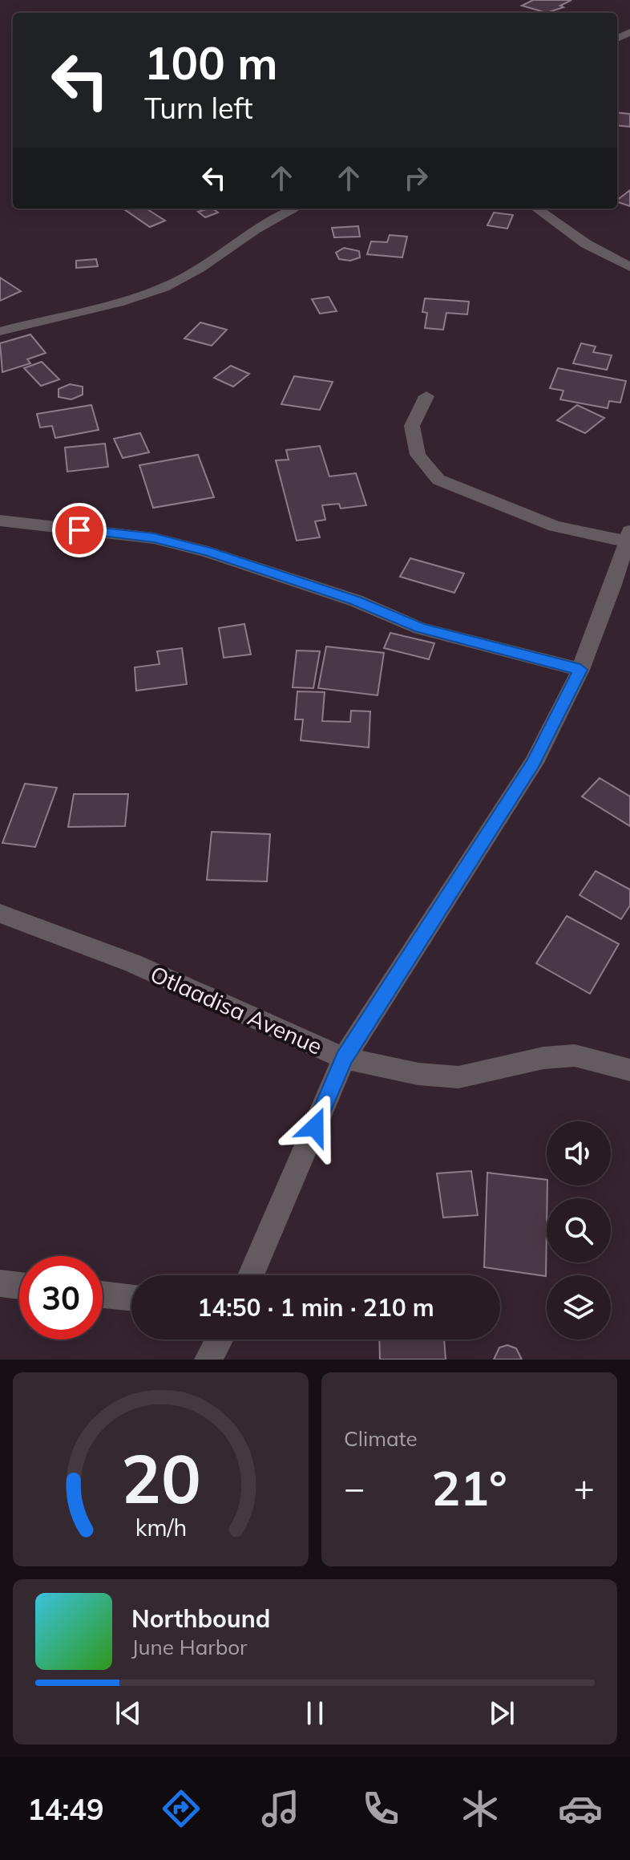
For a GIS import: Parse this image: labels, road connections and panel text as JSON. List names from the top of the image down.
{
  "streets": {
    "street": ["Otlaadisa Avenue"]
  },
  "page": {
    "turn": ["100 m", "Turn left"],
    "limit": "30",
    "trip": "14:50 · 1 min · 210 m",
    "tile": "Climate",
    "heat": ["−", "21°", "+"],
    "song": ["Northbound", "June Harbor"],
    "tabs": "14:49",
    "gauge": ["20", "km/h"]
  }
}
